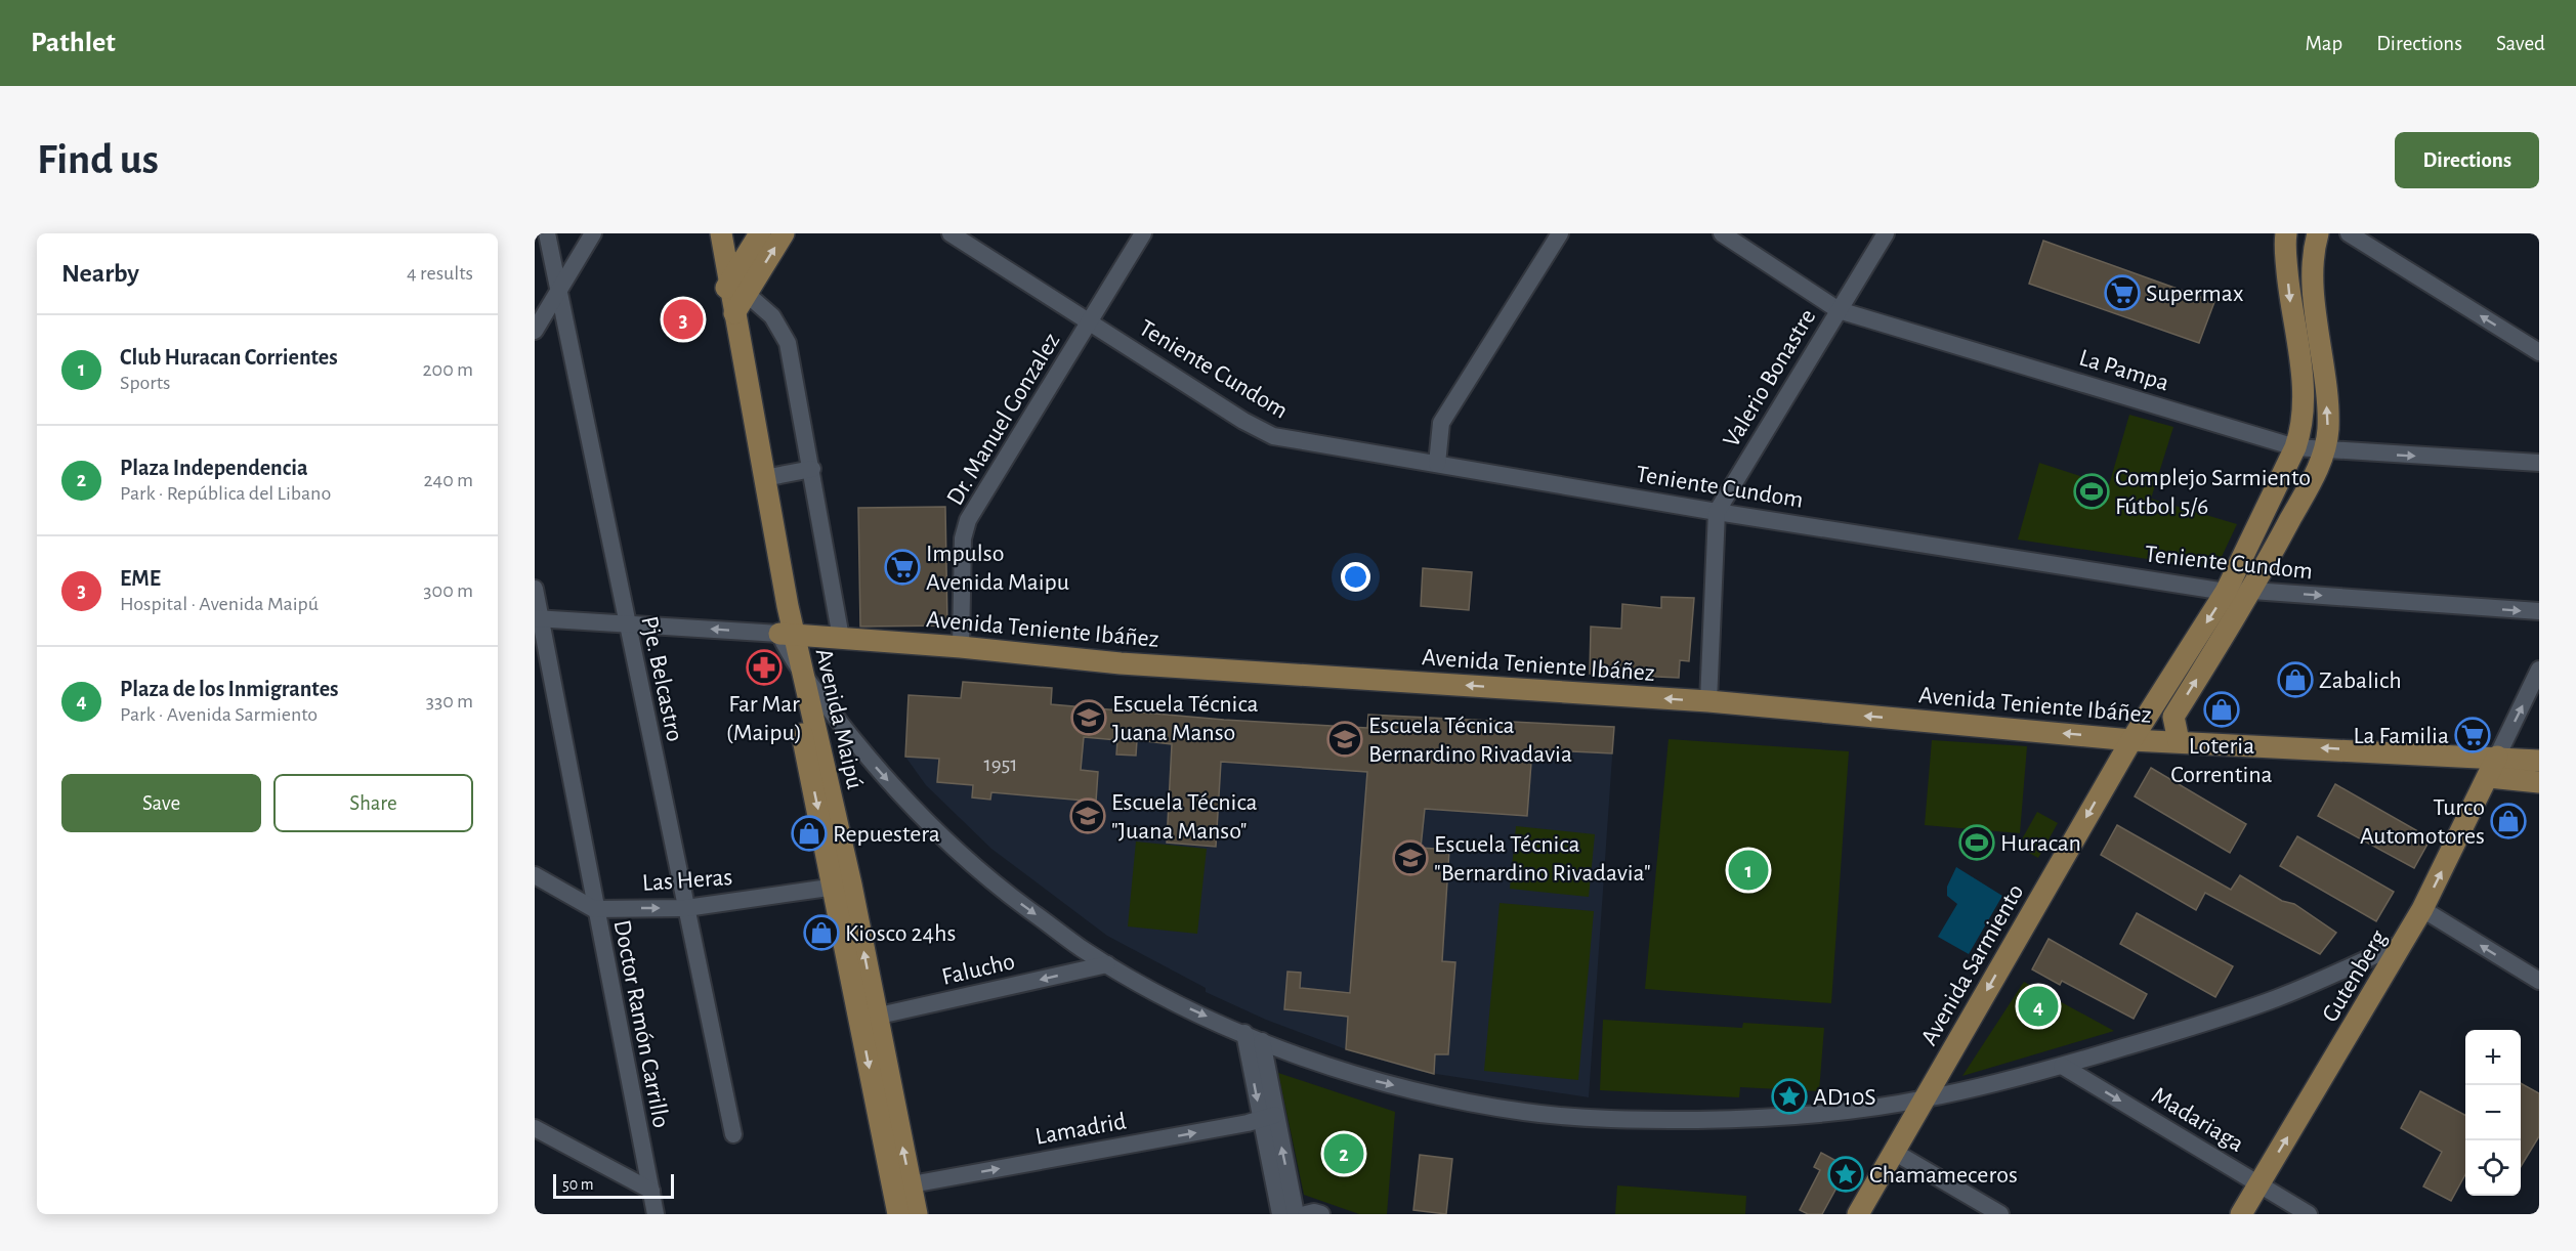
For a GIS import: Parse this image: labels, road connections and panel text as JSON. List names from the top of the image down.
{
  "streets": {
    "main road": [
      "Avenida Teniente Ibáñez",
      "Avenida Maipú",
      "Avenida Sarmiento",
      "Gutenberg"
    ],
    "street": [
      "Teniente Cundom",
      "La Pampa",
      "Valerio Bonastre",
      "Dr. Manuel Gonzalez",
      "Pje. Belcastro",
      "Las Heras",
      "Falucho",
      "Doctor Ramón Carrillo",
      "Madariaga",
      "Lamadrid"
    ]
  },
  "crossings": [
    ["Teniente Cundom", "Valerio Bonastre"],
    ["Teniente Cundom", "Dr. Manuel Gonzalez"],
    ["Teniente Cundom", "Avenida Sarmiento"],
    ["La Pampa", "Valerio Bonastre"],
    ["La Pampa", "Avenida Sarmiento"],
    ["Valerio Bonastre", "Avenida Teniente Ibáñez"],
    ["Dr. Manuel Gonzalez", "Avenida Teniente Ibáñez"],
    ["Avenida Teniente Ibáñez", "Pje. Belcastro"],
    ["Avenida Teniente Ibáñez", "Avenida Maipú"],
    ["Avenida Teniente Ibáñez", "Avenida Sarmiento"],
    ["Avenida Teniente Ibáñez", "Gutenberg"],
    ["Avenida Teniente Ibáñez", "Doctor Ramón Carrillo"],
    ["Pje. Belcastro", "Las Heras"],
    ["Avenida Maipú", "Las Heras"],
    ["Avenida Maipú", "Falucho"],
    ["Avenida Maipú", "Lamadrid"],
    ["Las Heras", "Doctor Ramón Carrillo"],
    ["Gutenberg", "Madariaga"]
  ],
  "one_way": [
    "Avenida Teniente Ibáñez",
    "Las Heras",
    "Falucho",
    "Gutenberg",
    "Madariaga",
    "Lamadrid"
  ],
  "places": {
    "supermarket": ["Supermax", "Impulso Avenida Maipu", "La Familia"],
    "sports": ["Complejo Sarmiento Fútbol 5/6", "Huracan"],
    "pharmacy": ["Far Mar (Maipu)"],
    "shop": [
      "Zabalich",
      "Loteria Correntina",
      "Turco Automotores",
      "Repuestera",
      "Kiosco 24hs"
    ],
    "school or university": [
      "Escuela Técnica Juana Manso",
      "Escuela Técnica Bernardino Rivadavia",
      "Escuela Técnica \"Juana Manso\"",
      "Escuela Técnica \"Bernardino Rivadavia\""
    ],
    "place": ["AD10S", "Chamameceros"]
  },
  "house_numbers": ["1951"],
  "scale_bar": "50 m",
  "page": {
    "header": "Pathlet",
    "nav": ["Map", "Directions", "Saved"],
    "buttons": [
      "Directions",
      ["Save", "Share"]
    ],
    "title": "Find us",
    "heading": ["Nearby", "4 results"],
    "pins": [
      "3",
      "1",
      "4",
      "2"
    ],
    "list": [
      {
        "mark": "1",
        "name": "Club Huracan Corrientes",
        "note": "Sports",
        "value": "200 m"
      },
      {
        "mark": "2",
        "name": "Plaza Independencia",
        "note": "Park · República del Libano",
        "value": "240 m"
      },
      {
        "mark": "3",
        "name": "EME",
        "note": "Hospital · Avenida Maipú",
        "value": "300 m"
      },
      {
        "mark": "4",
        "name": "Plaza de los Inmigrantes",
        "note": "Park · Avenida Sarmiento",
        "value": "330 m"
      }
    ],
    "map_buttons": ["+", "−"],
    "scale": "50 m"
  }
}
